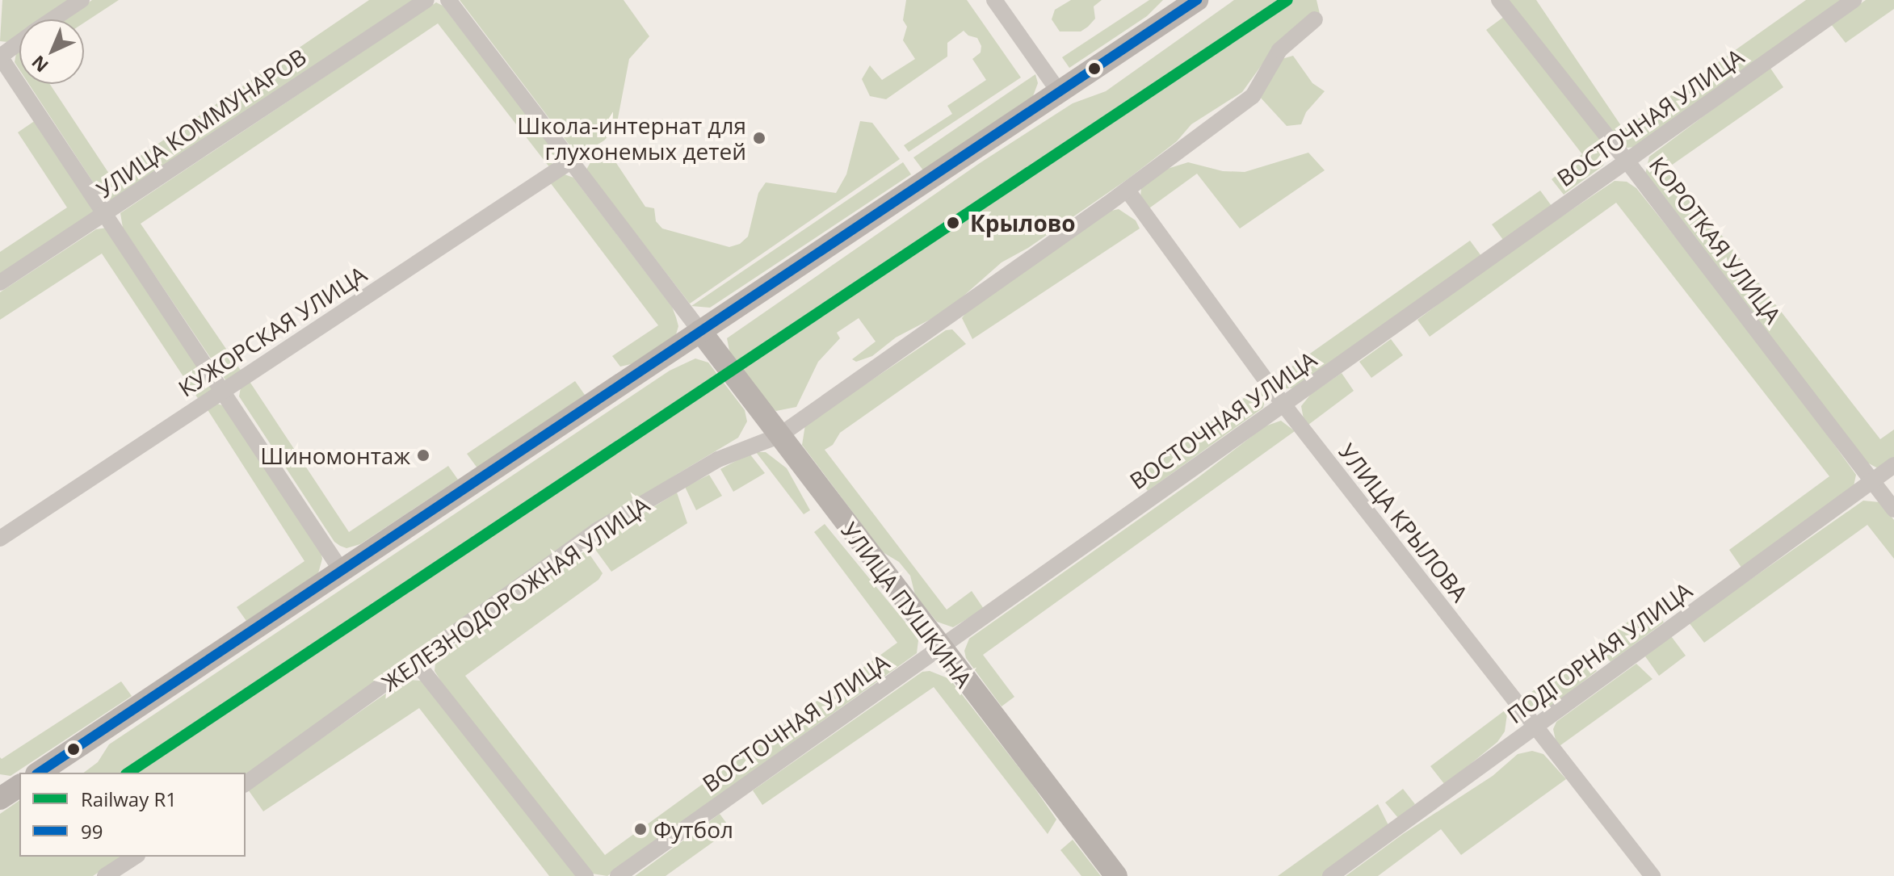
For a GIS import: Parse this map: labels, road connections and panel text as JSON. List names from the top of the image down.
{
  "streets": {
    "main road": ["УЛИЦА ПУШКИНА"],
    "street": [
      "ВОСТОЧНАЯ УЛИЦА",
      "УЛИЦА КОММУНАРОВ",
      "КОРОТКАЯ УЛИЦА",
      "КУЖОРСКАЯ УЛИЦА",
      "УЛИЦА КРЫЛОВА",
      "ЖЕЛЕЗНОДОРОЖНАЯ УЛИЦА",
      "ПОДГОРНАЯ УЛИЦА"
    ]
  },
  "crossings": [
    ["ВОСТОЧНАЯ УЛИЦА", "КОРОТКАЯ УЛИЦА"],
    ["ВОСТОЧНАЯ УЛИЦА", "УЛИЦА КРЫЛОВА"],
    ["ВОСТОЧНАЯ УЛИЦА", "УЛИЦА ПУШКИНА"],
    ["КОРОТКАЯ УЛИЦА", "ПОДГОРНАЯ УЛИЦА"],
    ["УЛИЦА КРЫЛОВА", "ЖЕЛЕЗНОДОРОЖНАЯ УЛИЦА"],
    ["УЛИЦА КРЫЛОВА", "ПОДГОРНАЯ УЛИЦА"],
    ["ЖЕЛЕЗНОДОРОЖНАЯ УЛИЦА", "УЛИЦА ПУШКИНА"]
  ],
  "places": [
    "Школа-интернат для глухонемых детей",
    "Крылово",
    "Шиномонтаж",
    "Футбол"
  ],
  "lines": ["rail line R1", "transit line 99"],
  "legend": ["Railway R1", "99"],
  "north": "bottom left"
}
